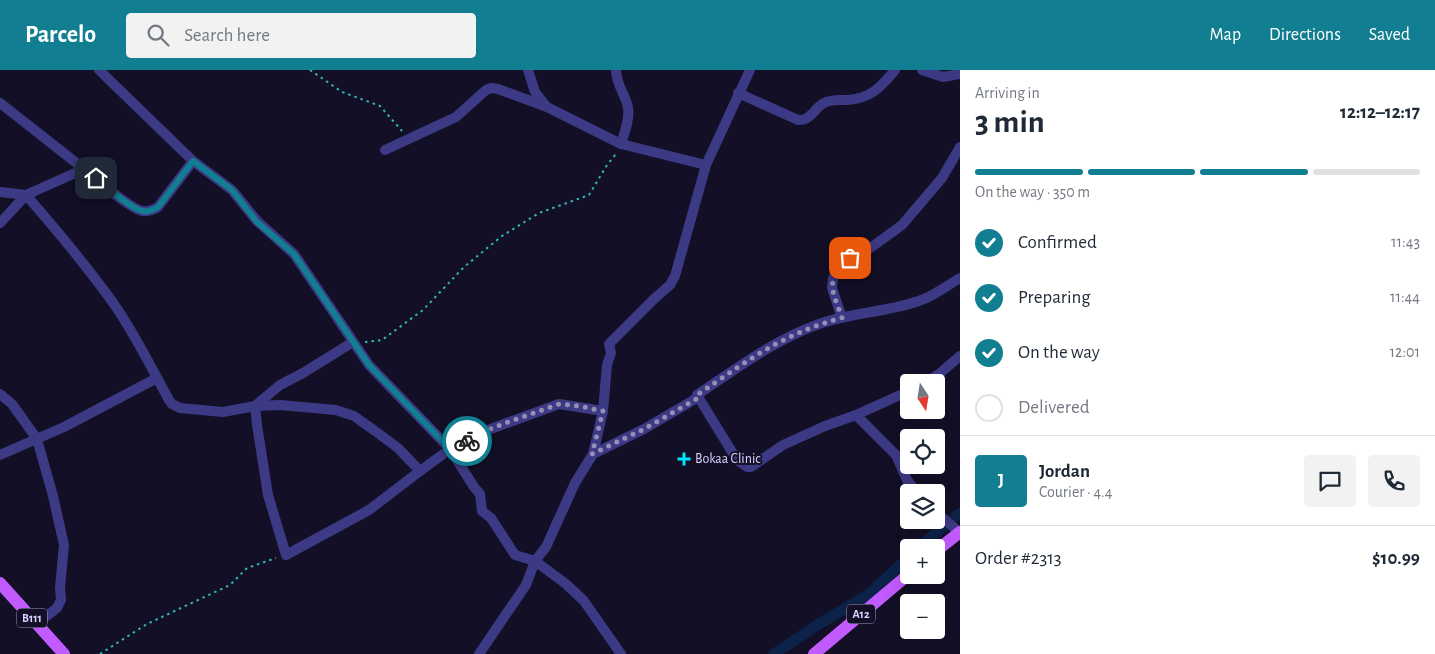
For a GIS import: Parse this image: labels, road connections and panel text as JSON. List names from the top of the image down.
{
  "streets": {
    "main road": ["A12", "B111"]
  },
  "places": {
    "health": ["Bokaa Clinic"]
  },
  "north": "bottom",
  "page": {
    "header": "Parcelo",
    "search": "Search here",
    "nav": ["Map", "Directions", "Saved"],
    "heading": ["3 min", "Arriving in", "12:12–12:17"],
    "panel": [
      "Jordan",
      "Courier · 4.4",
      "Order #2313",
      "$10.99"
    ],
    "bar": "On the way · 350 m",
    "list": [
      ["Confirmed", "11:43"],
      ["Preparing", "11:44"],
      ["On the way", "12:01"],
      "Delivered"
    ],
    "map_buttons": ["+", "−"],
    "round": "J"
  }
}
